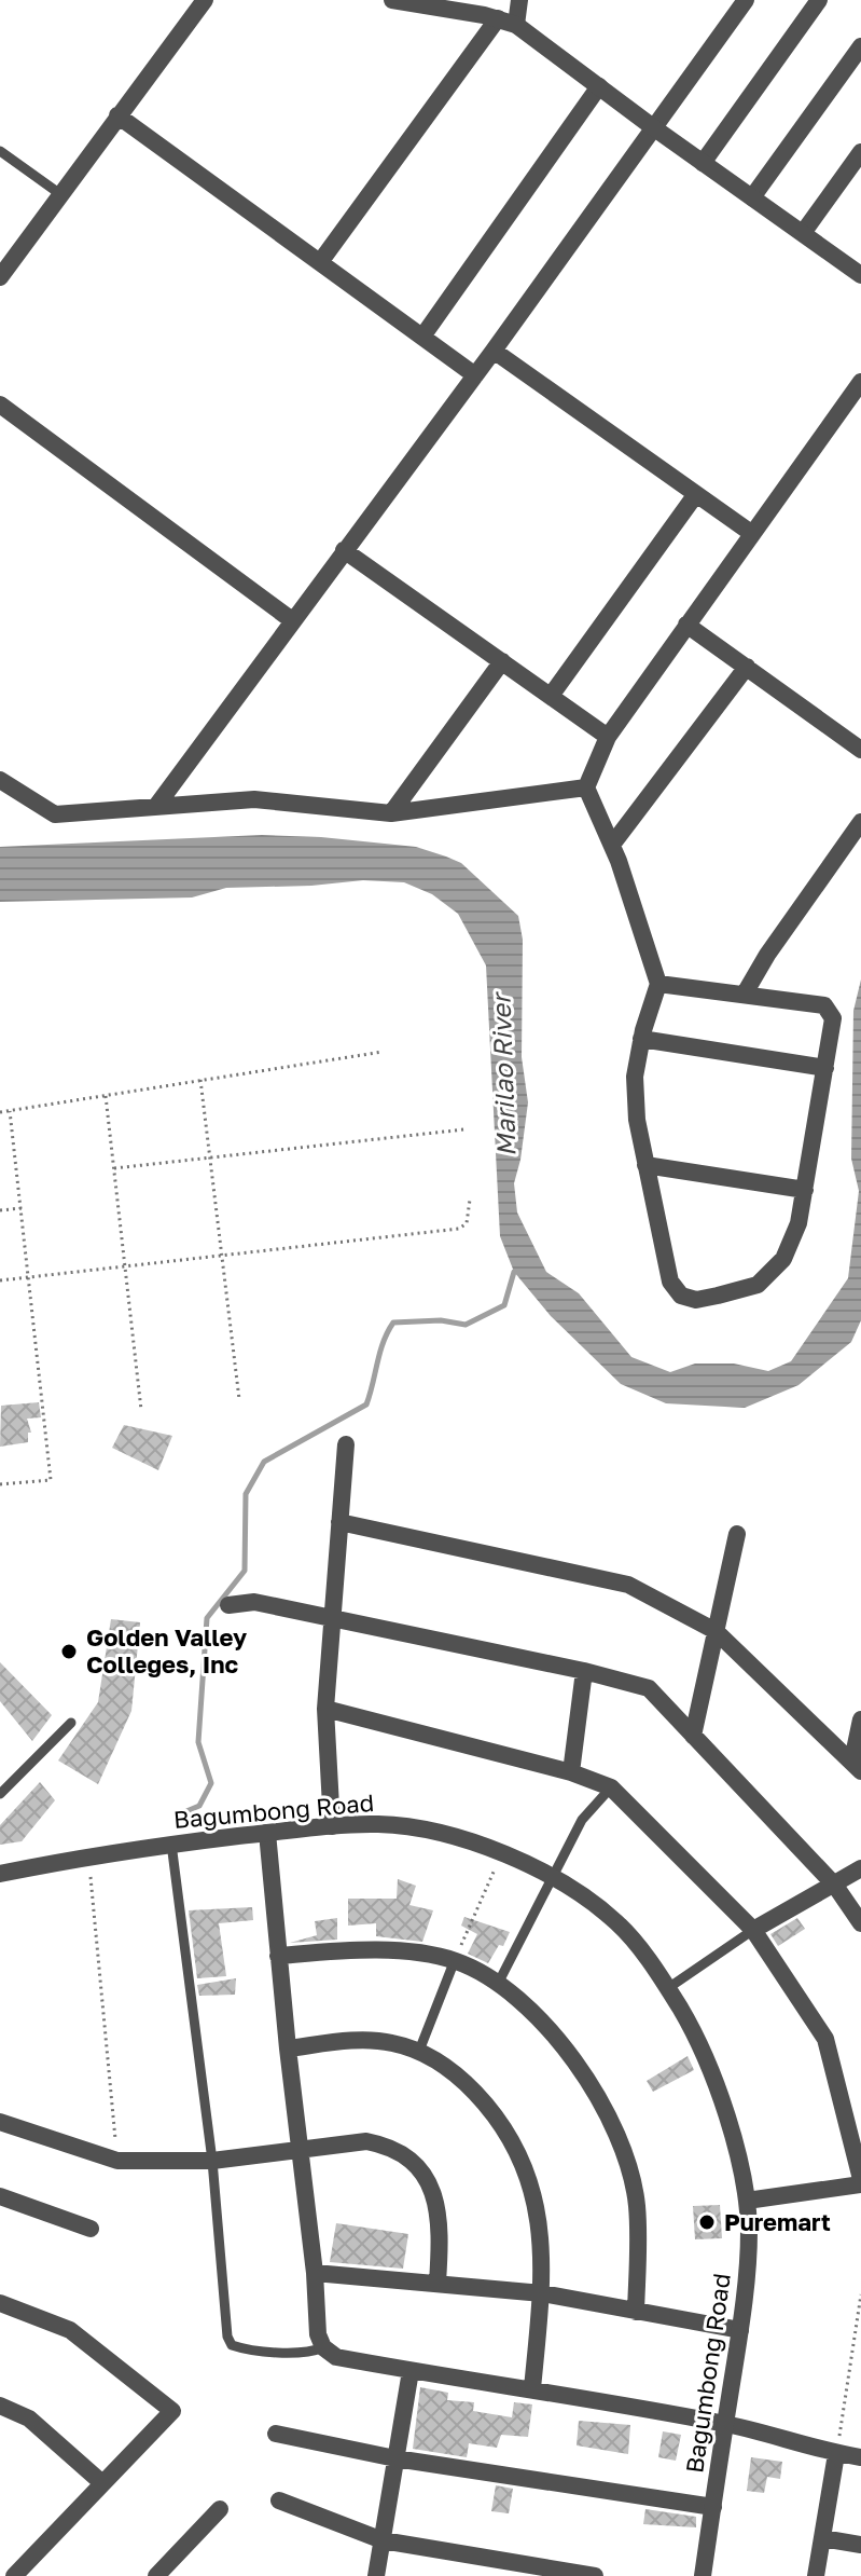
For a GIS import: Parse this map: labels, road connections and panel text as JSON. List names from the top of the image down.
{
  "streets": {
    "street": ["Bagumbong Road"]
  },
  "water": ["Marilao River"],
  "places": ["Golden Valley Colleges, Inc", "Puremart"]
}
